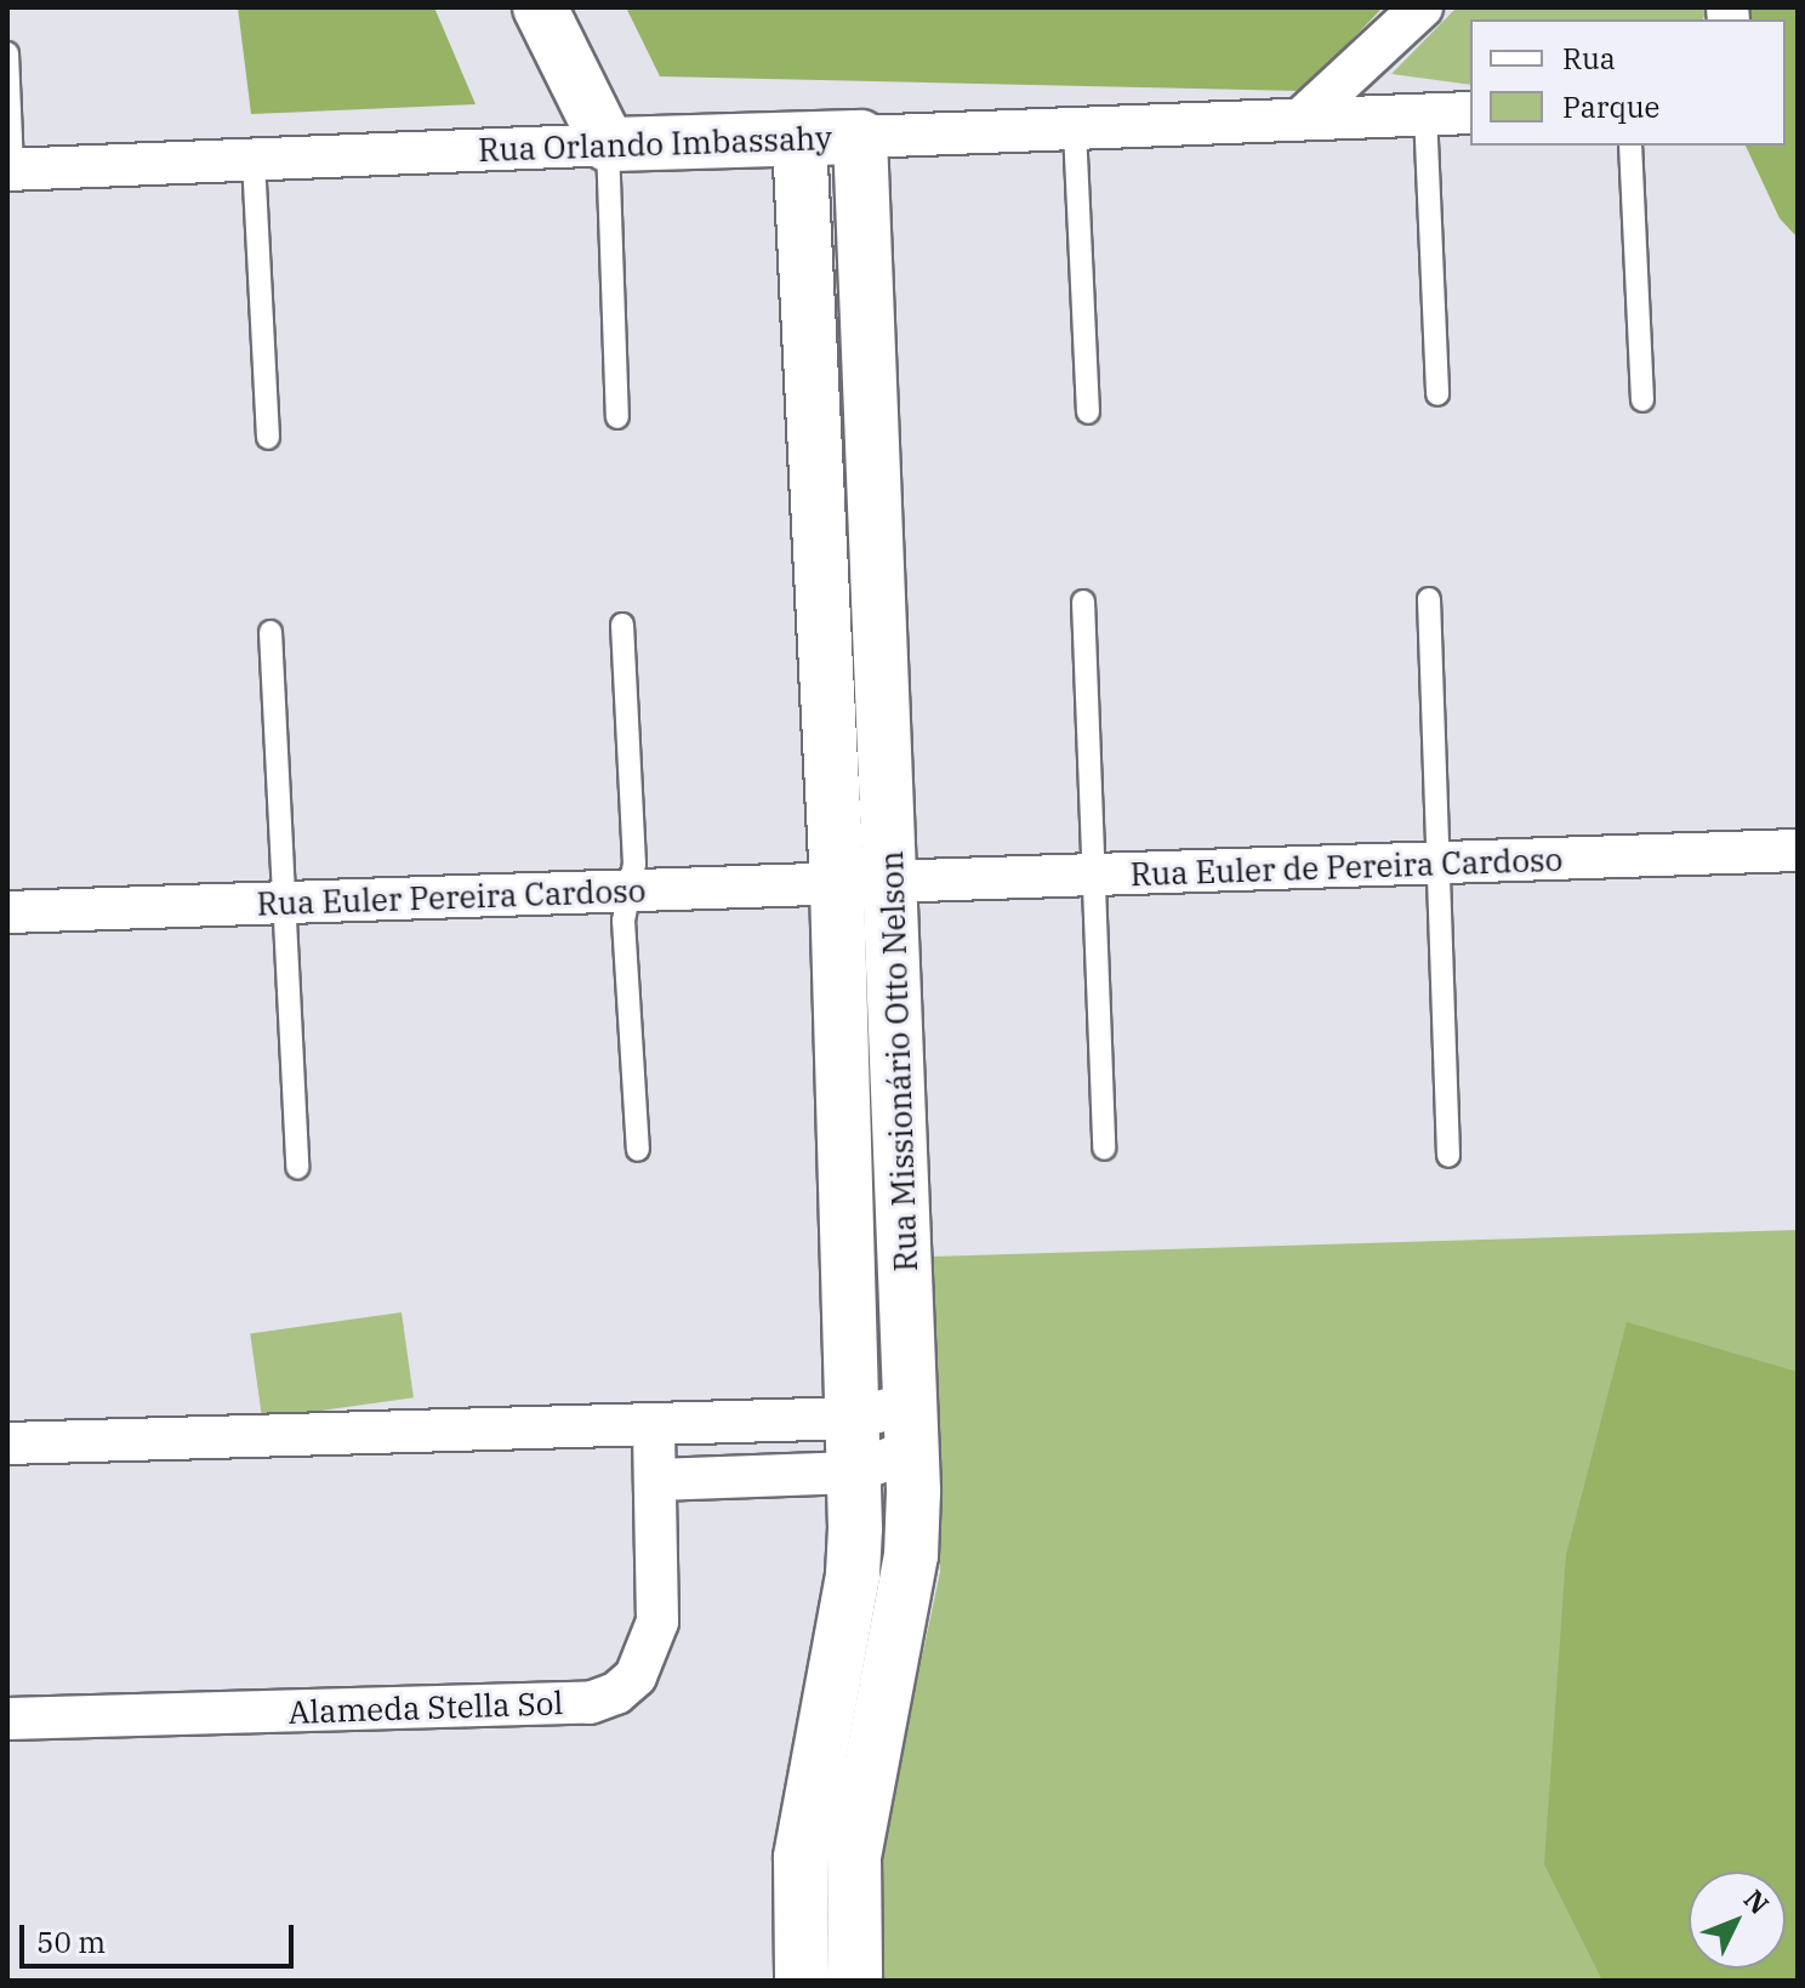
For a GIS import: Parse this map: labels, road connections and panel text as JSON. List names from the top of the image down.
{
  "streets": {
    "street": [
      "Rua Orlando Imbassahy",
      "Rua Euler de Pereira Cardoso",
      "Rua Euler Pereira Cardoso",
      "Rua Missionário Otto Nelson",
      "Alameda Stella Sol"
    ]
  },
  "crossings": [
    ["Rua Orlando Imbassahy", "Rua Missionário Otto Nelson"],
    ["Rua Euler de Pereira Cardoso", "Rua Euler Pereira Cardoso"],
    ["Rua Euler de Pereira Cardoso", "Rua Missionário Otto Nelson"],
    ["Rua Euler Pereira Cardoso", "Rua Missionário Otto Nelson"]
  ],
  "legend": ["Rua", "Parque"],
  "scale_bar": "50 m",
  "north": "top right"
}
